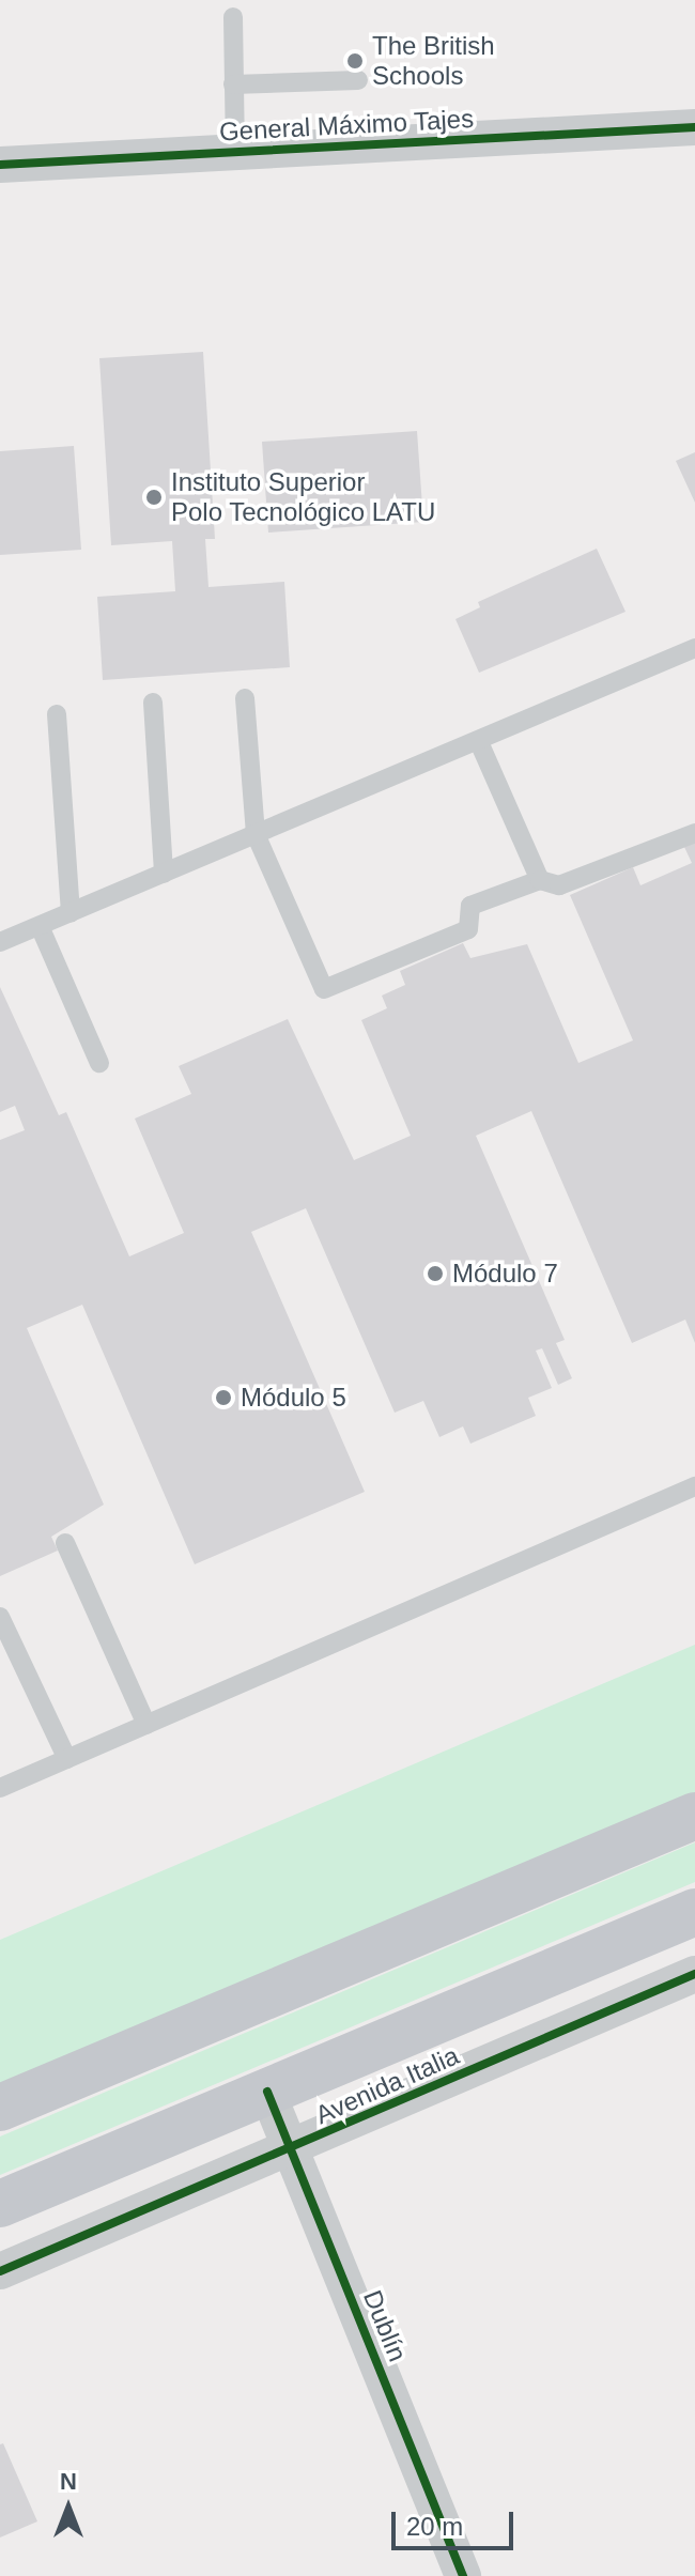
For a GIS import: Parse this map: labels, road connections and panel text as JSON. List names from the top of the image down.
{
  "streets": {
    "main road": ["Avenida Italia"],
    "street": ["General Máximo Tajes", "Dublín"]
  },
  "crossings": [
    ["Avenida Italia", "Dublín"]
  ],
  "places": [
    "The British Schools",
    "Instituto Superior Polo Tecnológico LATU",
    "Módulo 7",
    "Módulo 5"
  ],
  "scale_bar": "20 m",
  "north": "top"
}
